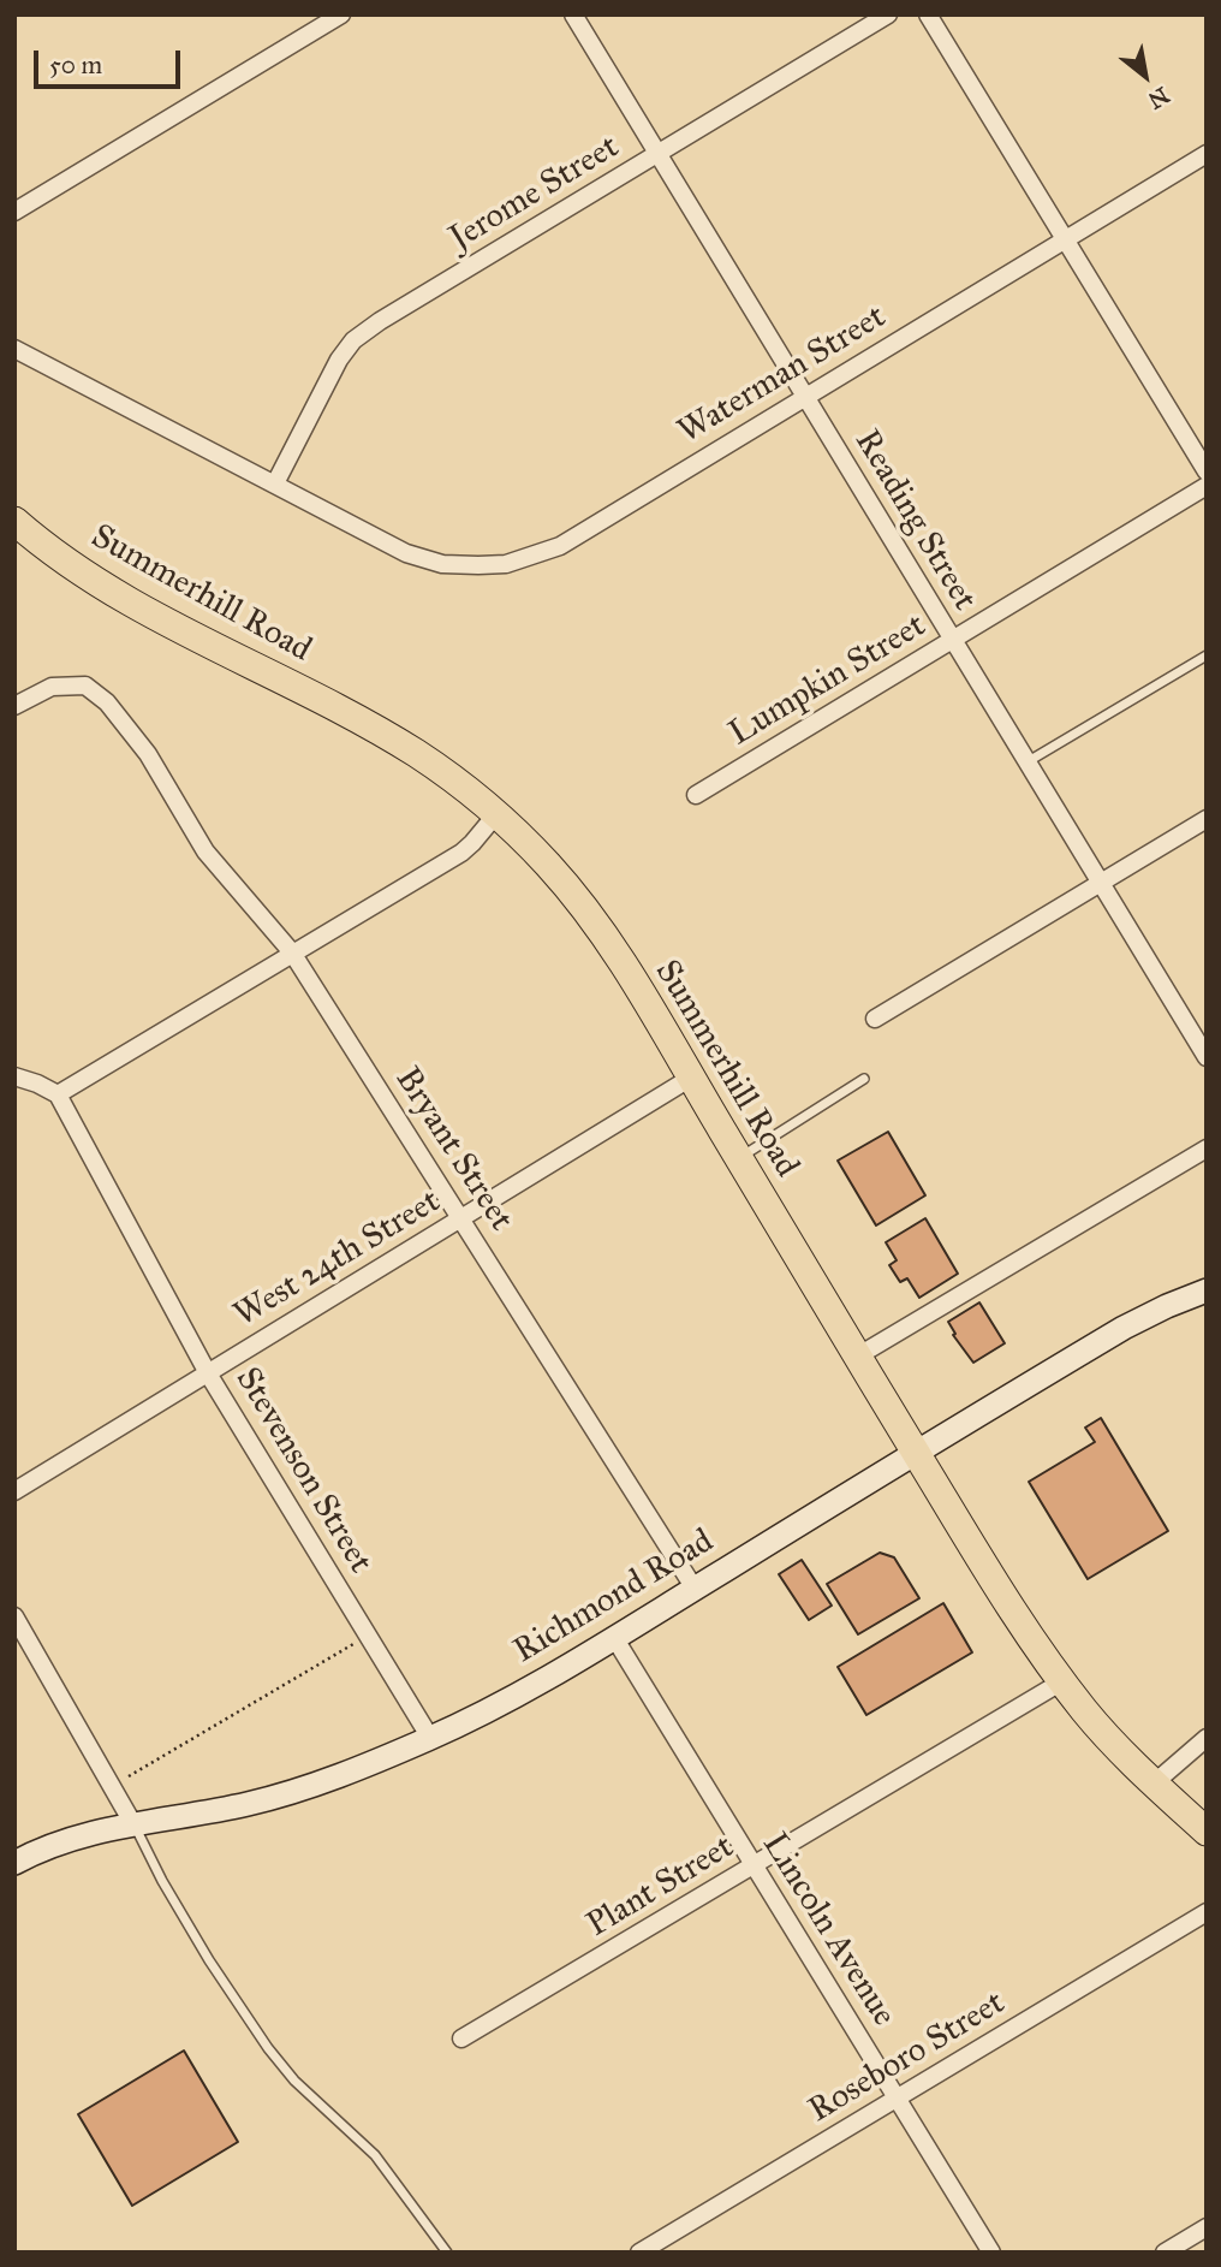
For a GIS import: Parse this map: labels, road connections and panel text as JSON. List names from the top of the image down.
{
  "streets": {
    "main road": ["Summerhill Road"],
    "street": [
      "Jerome Street",
      "Waterman Street",
      "Reading Street",
      "Lumpkin Street",
      "Bryant Street",
      "West 24th Street",
      "Stevenson Street",
      "Richmond Road",
      "Plant Street",
      "Lincoln Avenue",
      "Roseboro Street"
    ]
  },
  "crossings": [
    ["Jerome Street", "Waterman Street"],
    ["Jerome Street", "Reading Street"],
    ["Waterman Street", "Reading Street"],
    ["Reading Street", "Lumpkin Street"],
    ["Summerhill Road", "West 24th Street"],
    ["Summerhill Road", "Richmond Road"],
    ["Summerhill Road", "Plant Street"],
    ["Bryant Street", "West 24th Street"],
    ["Bryant Street", "Richmond Road"],
    ["West 24th Street", "Stevenson Street"],
    ["Stevenson Street", "Richmond Road"],
    ["Richmond Road", "Lincoln Avenue"],
    ["Plant Street", "Lincoln Avenue"],
    ["Lincoln Avenue", "Roseboro Street"]
  ],
  "scale_bar": "50 m",
  "north": "bottom right"
}
